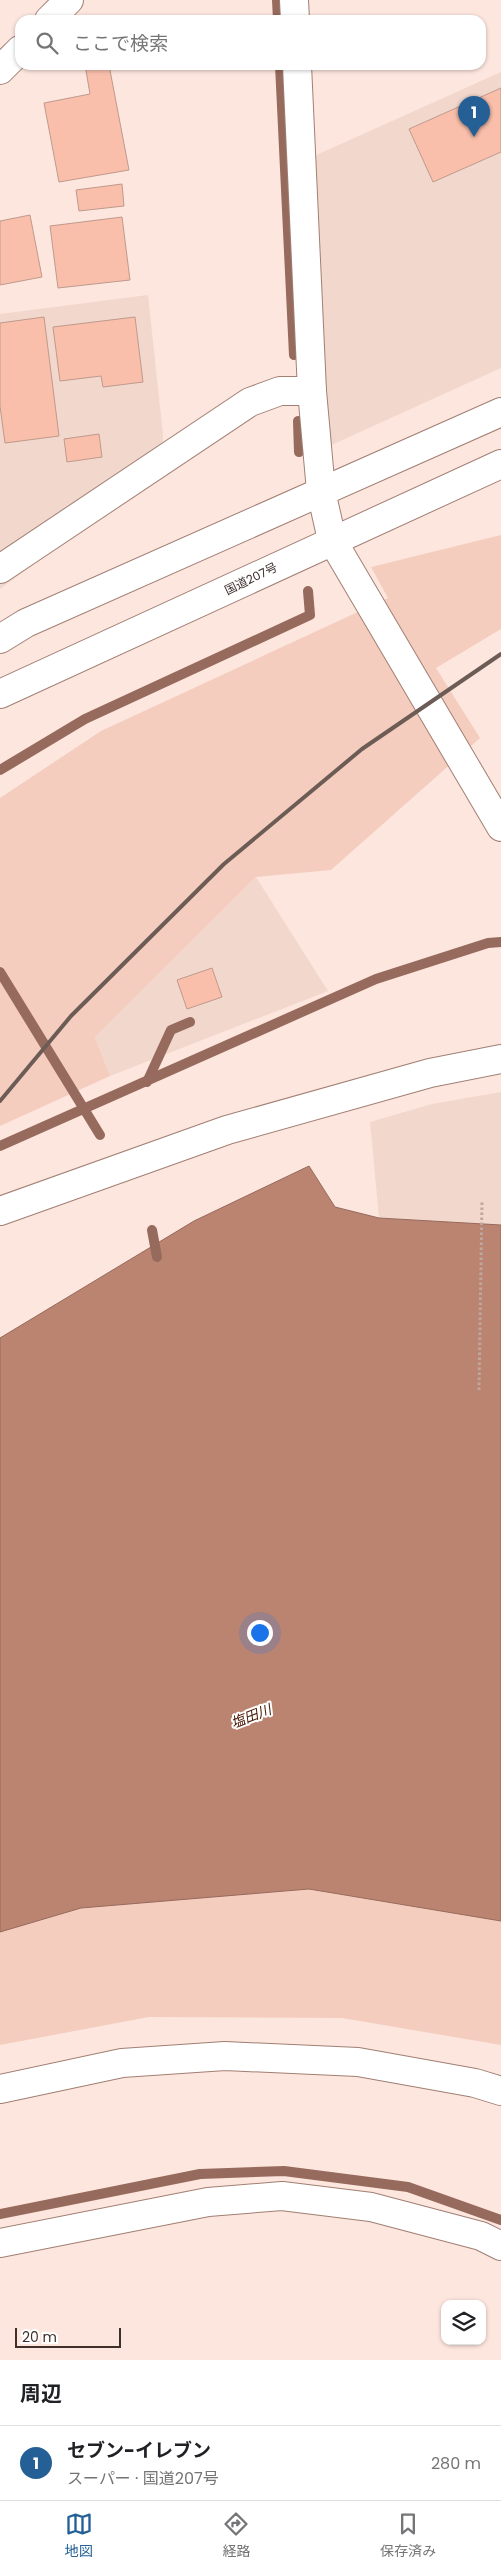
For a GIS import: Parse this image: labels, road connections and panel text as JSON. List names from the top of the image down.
{
  "streets": {
    "main road": ["国道207号"]
  },
  "water": ["塩田川"],
  "scale_bar": "20 m",
  "page": {
    "search": "ここで検索",
    "pins": "1",
    "scale": "20 m",
    "heading": "周辺",
    "list": [
      {
        "mark": "1",
        "name": "セブン-イレブン",
        "note": "スーパー · 国道207号",
        "value": "280 m"
      }
    ],
    "nav": ["地図", "経路", "保存済み"]
  }
}
